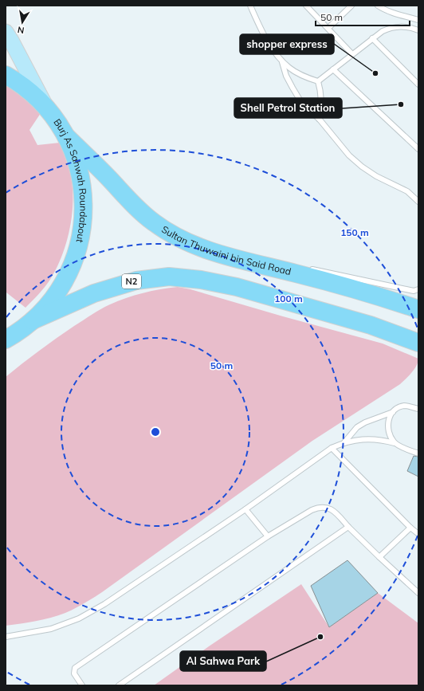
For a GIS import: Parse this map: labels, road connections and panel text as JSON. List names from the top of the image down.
{
  "streets": {
    "highway": ["Burj As Sahwah Roundabout", "Sultan Thuwaini bin Said Road", "N2"]
  },
  "crossings": [
    ["Burj As Sahwah Roundabout", "Sultan Thuwaini bin Said Road"],
    ["Burj As Sahwah Roundabout", "N2"]
  ],
  "places": ["shopper express", "Shell Petrol Station", "Al Sahwa Park"],
  "scale_bar": "50 m",
  "north": "bottom",
  "rings": ["150 m", "100 m", "50 m"]
}
